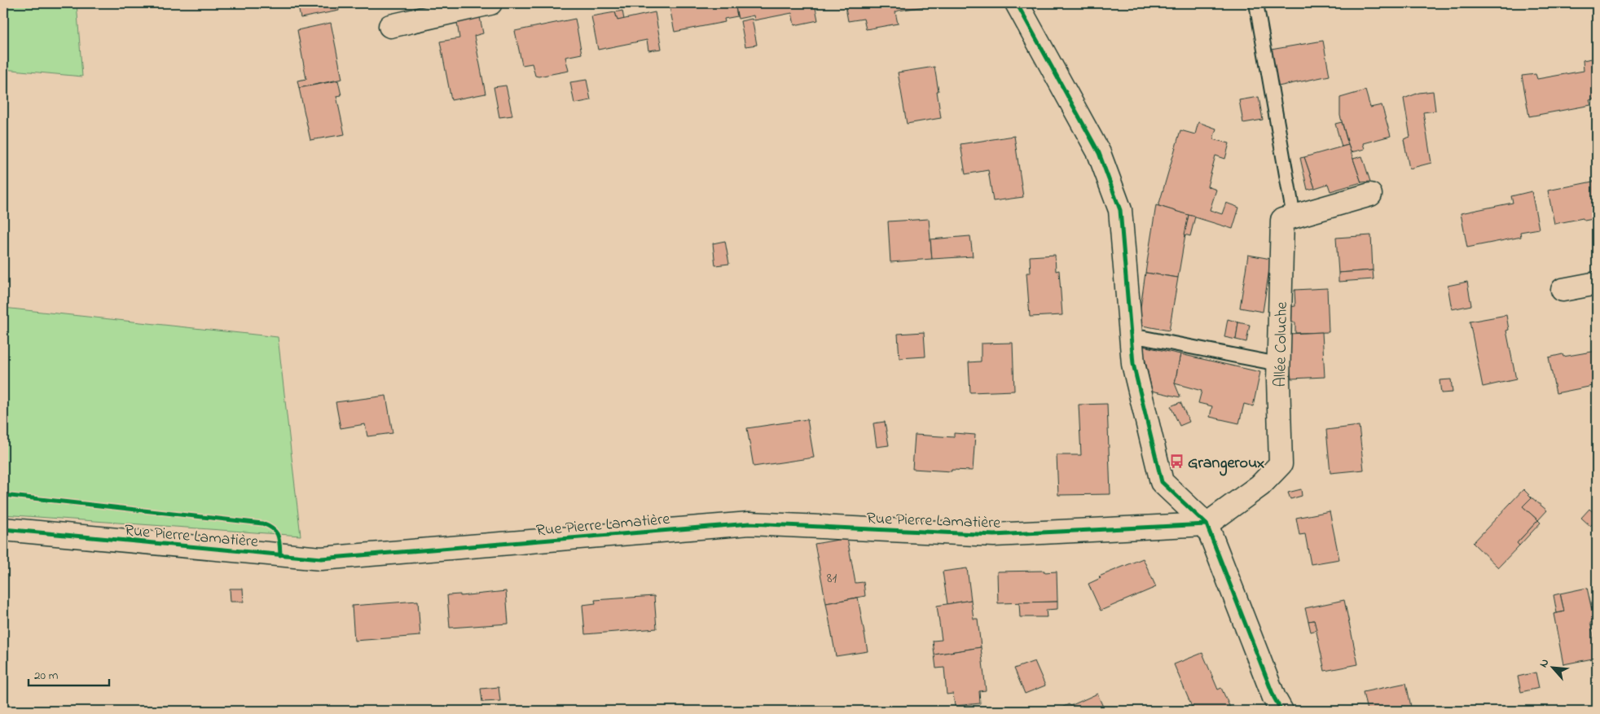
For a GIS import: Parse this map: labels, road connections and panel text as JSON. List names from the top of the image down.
{
  "streets": {
    "street": ["Allée Coluche", "Rue Pierre Lamatière"]
  },
  "crossings": [
    ["Allée Coluche", "Rue Pierre Lamatière"]
  ],
  "places": {
    "bus stop": ["Grangeroux"]
  },
  "house_numbers": ["81"],
  "scale_bar": "20 m",
  "north": "top left"
}
